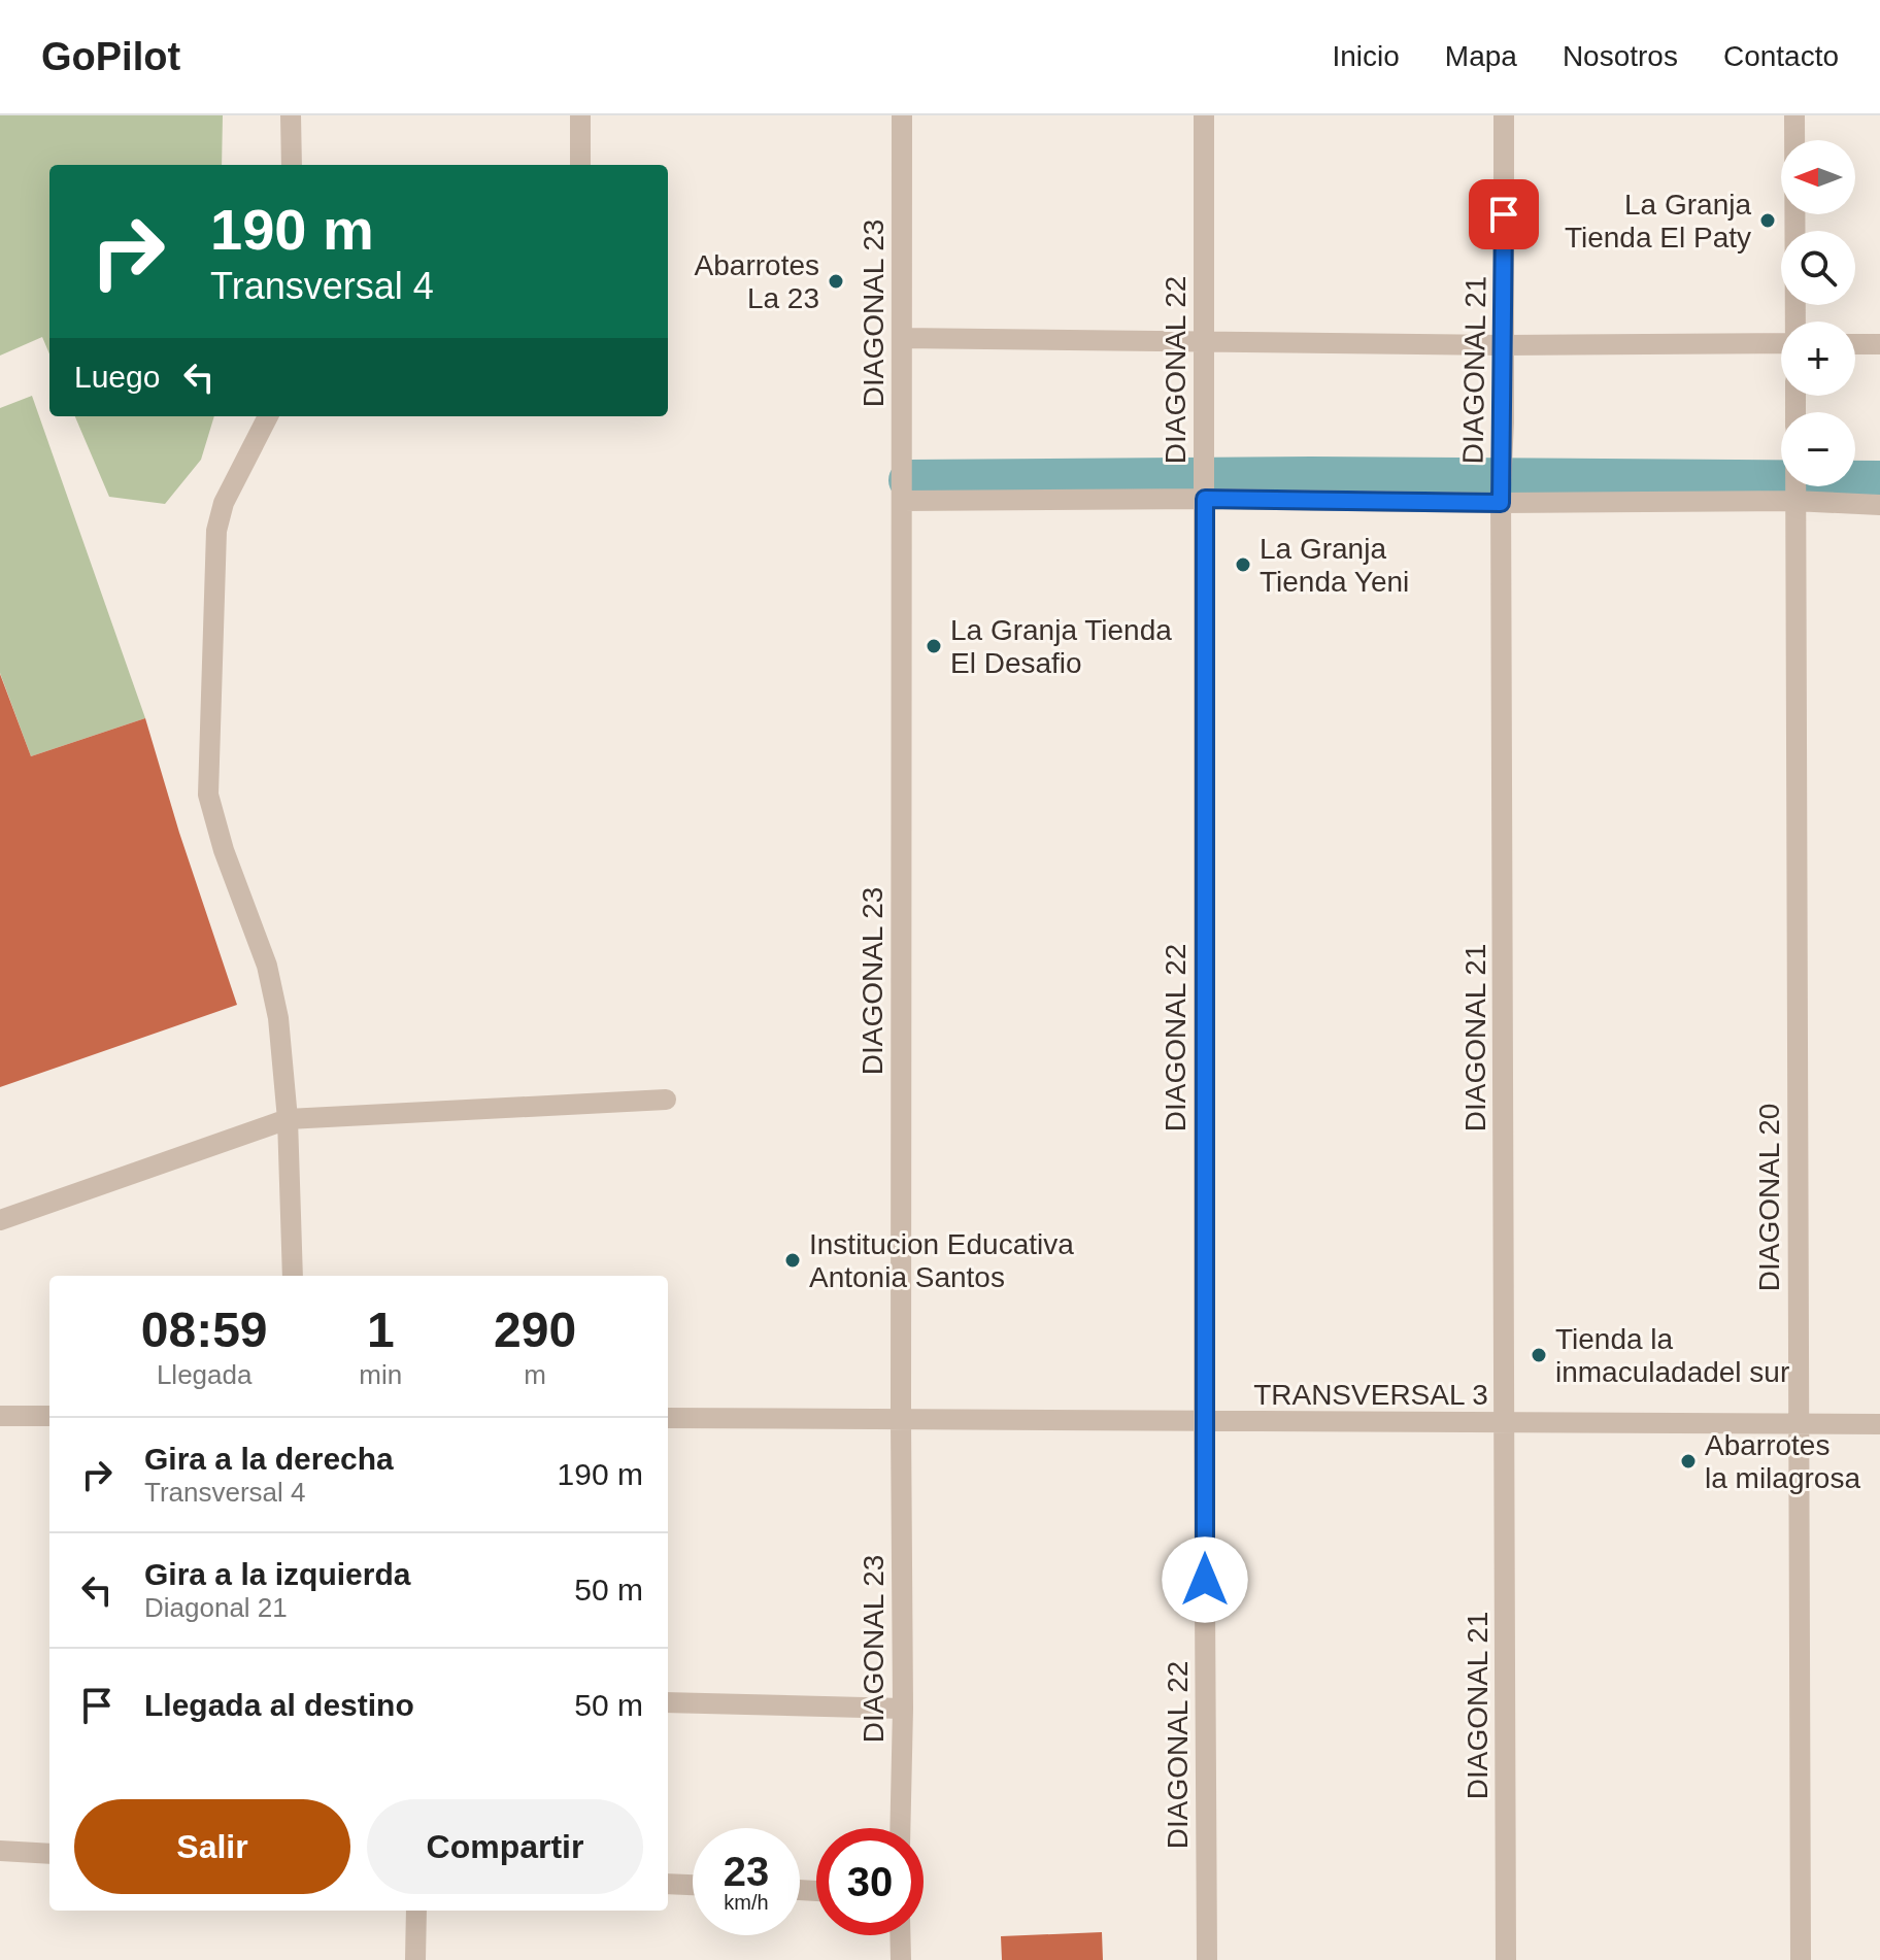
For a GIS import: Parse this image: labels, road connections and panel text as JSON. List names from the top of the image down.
{
  "streets": {
    "street": [
      "DIAGONAL 23",
      "DIAGONAL 22",
      "DIAGONAL 21",
      "DIAGONAL 20",
      "TRANSVERSAL 3"
    ]
  },
  "crossings": [
    ["DIAGONAL 23", "TRANSVERSAL 3"],
    ["DIAGONAL 22", "TRANSVERSAL 3"],
    ["DIAGONAL 21", "TRANSVERSAL 3"],
    ["DIAGONAL 20", "TRANSVERSAL 3"]
  ],
  "places": [
    "La Granja Tienda El Paty",
    "Abarrotes La 23",
    "La Granja Tienda Yeni",
    "La Granja Tienda El Desafio",
    "Institucion Educativa Antonia Santos",
    "Tienda la inmaculadadel sur",
    "Abarrotes la milagrosa"
  ],
  "north": "left",
  "page": {
    "header": "GoPilot",
    "nav": [
      "Inicio",
      "Mapa",
      "Nosotros",
      "Contacto"
    ],
    "map_buttons": ["+", "−"],
    "turn": ["190 m", "Transversal 4"],
    "then": "Luego",
    "eta": [
      "08:59",
      "Llegada",
      "1",
      "min",
      "290",
      "m"
    ],
    "list": [
      {
        "name": "Gira a la derecha",
        "note": "Transversal 4",
        "value": "190 m"
      },
      {
        "name": "Gira a la izquierda",
        "note": "Diagonal 21",
        "value": "50 m"
      },
      {
        "name": "Llegada al destino",
        "value": "50 m"
      }
    ],
    "buttons": ["Salir", "Compartir"],
    "speed": "23 km/h",
    "limit": "30"
  }
}
